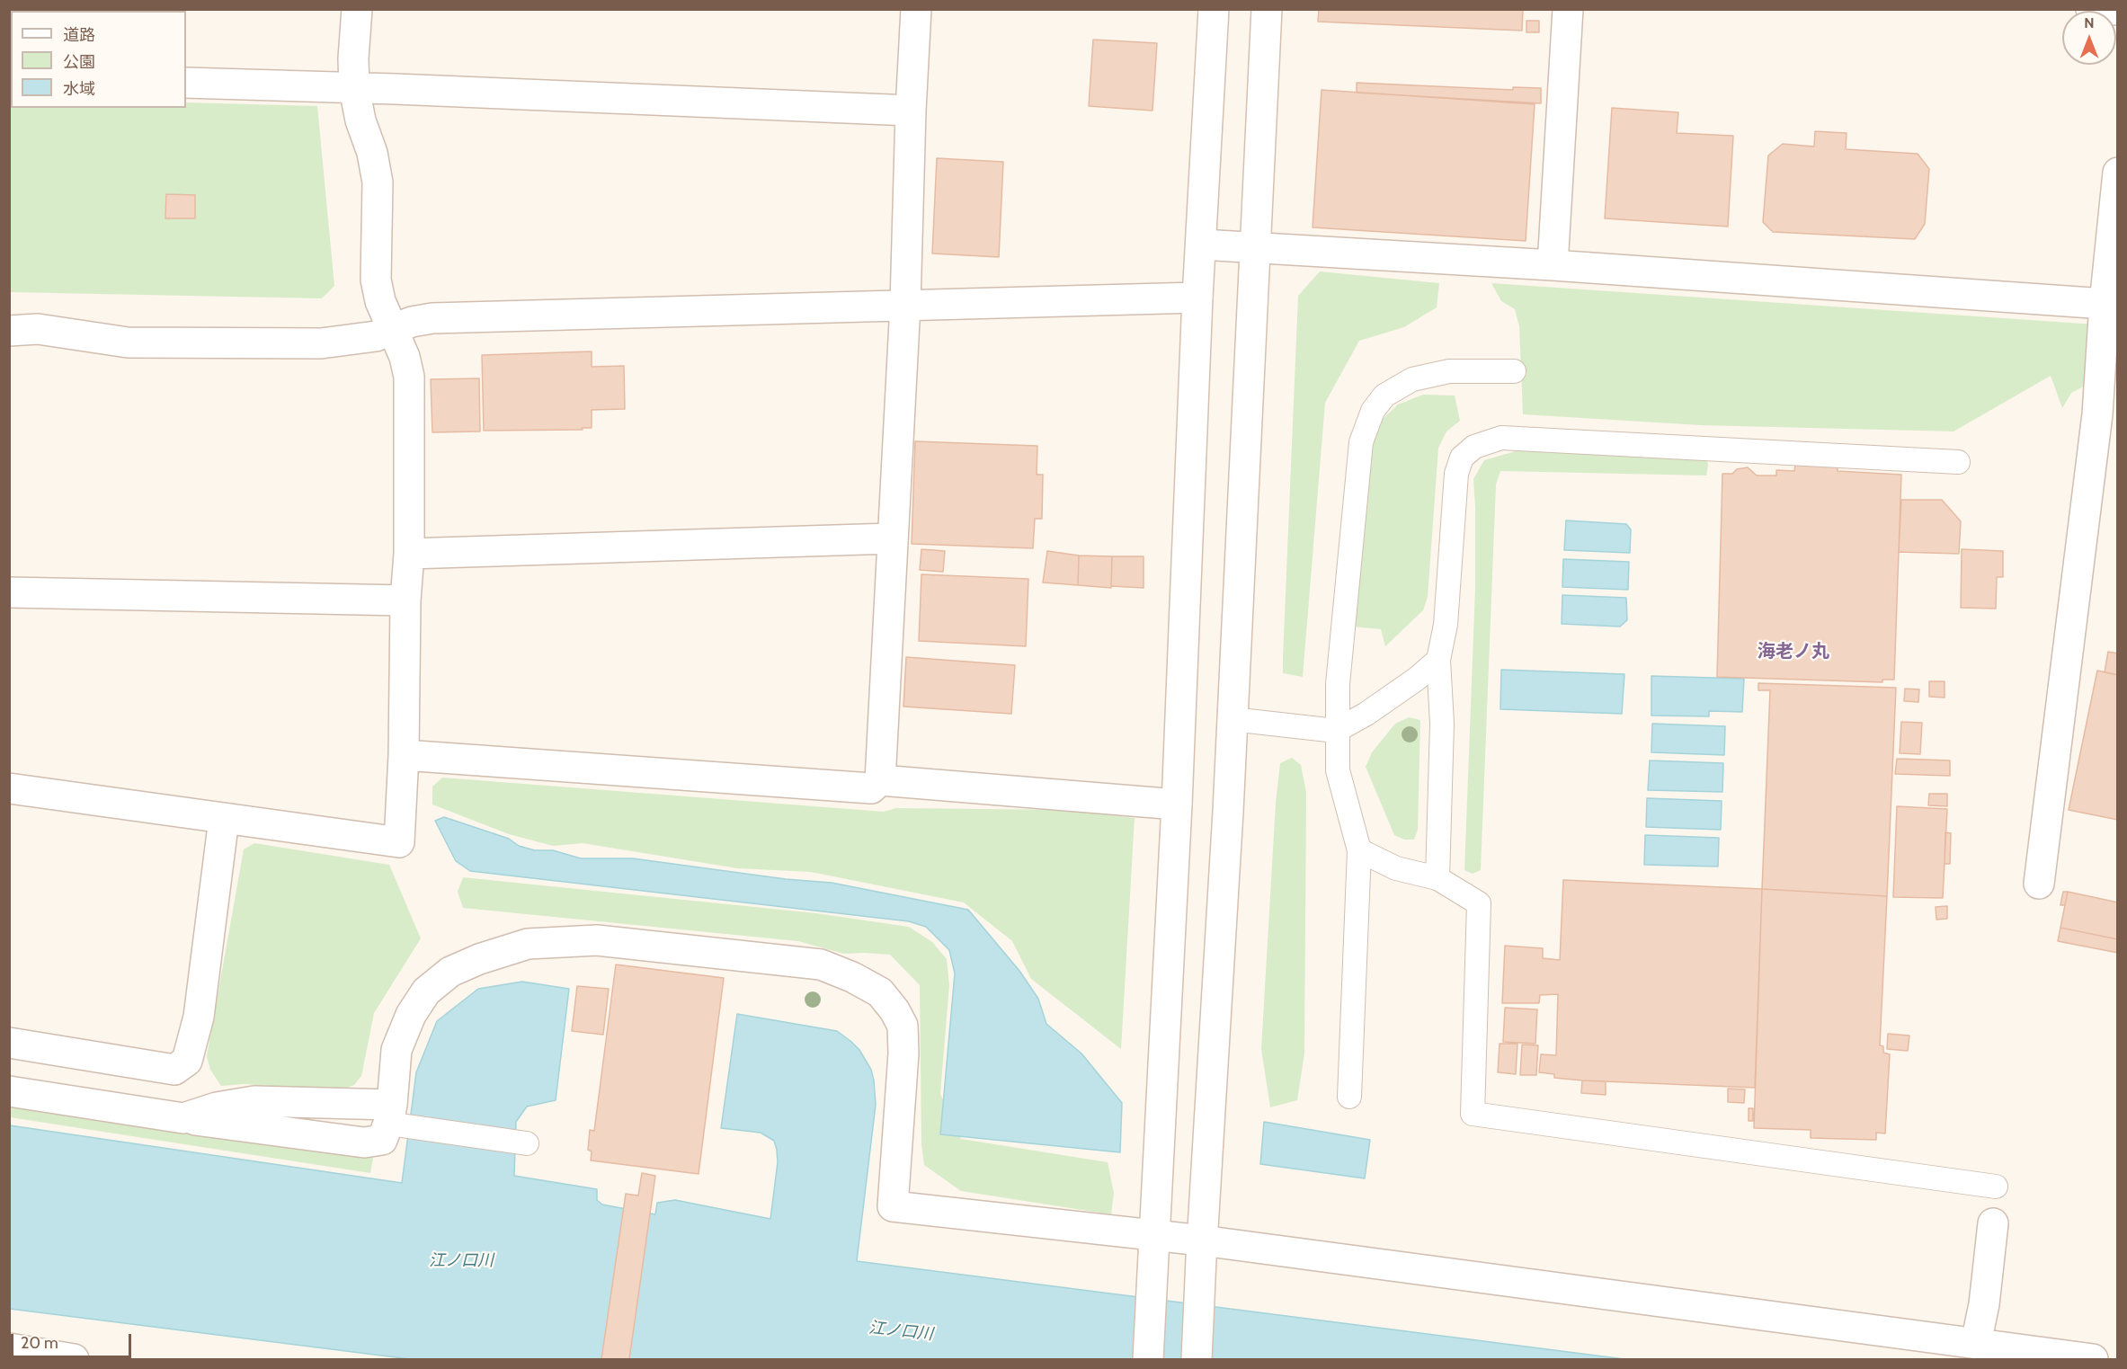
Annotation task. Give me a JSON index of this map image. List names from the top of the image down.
{
  "districts": ["海老ノ丸"],
  "water": ["江ノ口川"],
  "legend": ["道路", "公園", "水域"],
  "scale_bar": "20 m",
  "north": "top"
}
